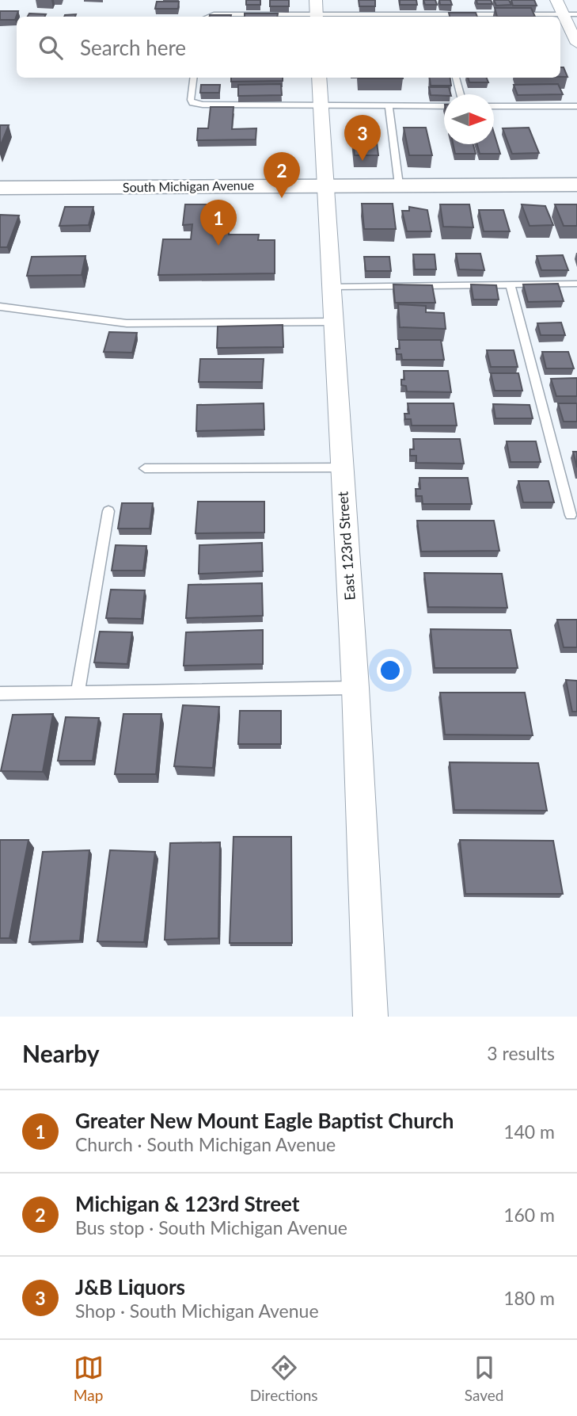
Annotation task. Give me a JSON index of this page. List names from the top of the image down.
{
  "streets": {
    "main road": ["South Michigan Avenue"],
    "street": ["East 123rd Street"]
  },
  "crossings": [
    ["South Michigan Avenue", "East 123rd Street"]
  ],
  "north": "right",
  "page": {
    "search": "Search here",
    "pins": ["3", "2", "1"],
    "heading": ["Nearby", "3 results"],
    "list": [
      {
        "mark": "1",
        "name": "Greater New Mount Eagle Baptist Church",
        "note": "Church · South Michigan Avenue",
        "value": "140 m"
      },
      {
        "mark": "2",
        "name": "Michigan & 123rd Street",
        "note": "Bus stop · South Michigan Avenue",
        "value": "160 m"
      },
      {
        "mark": "3",
        "name": "J&B Liquors",
        "note": "Shop · South Michigan Avenue",
        "value": "180 m"
      }
    ],
    "nav": ["Map", "Directions", "Saved"]
  }
}
